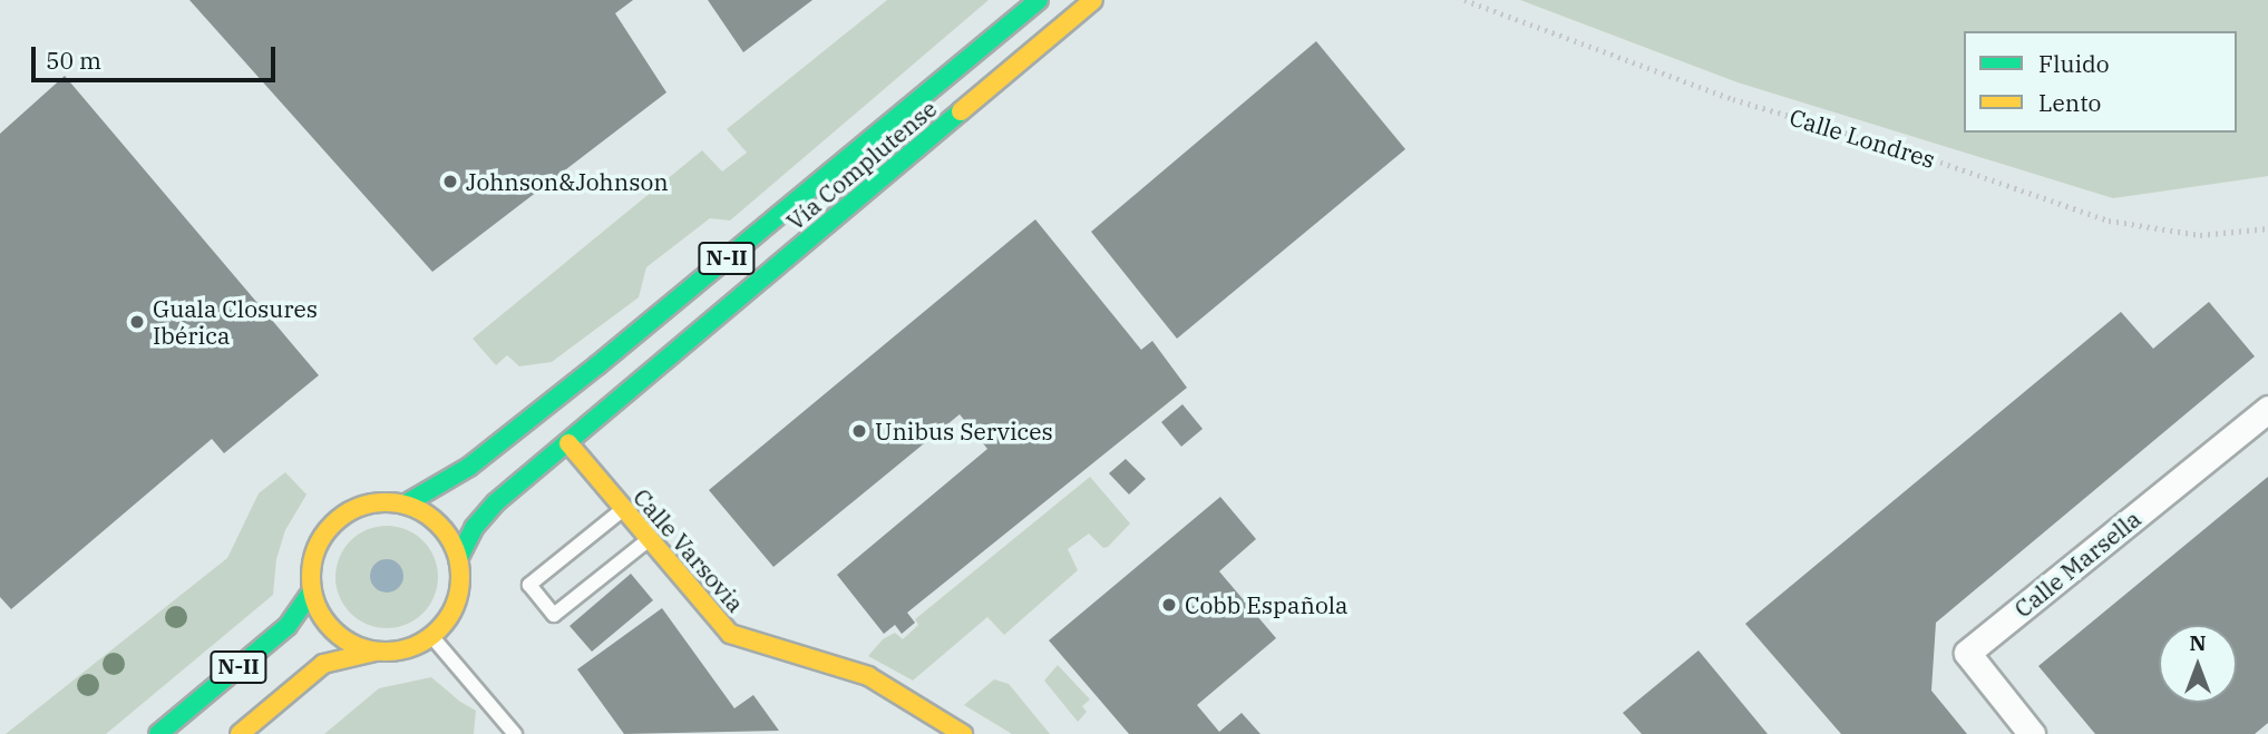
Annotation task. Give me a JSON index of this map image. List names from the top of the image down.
{
  "streets": {
    "main road": ["Vía Complutense", "N-II", "Calle Varsovia"],
    "street": ["Calle Marsella"],
    "path": ["Calle Londres"]
  },
  "crossings": [
    ["Vía Complutense", "N-II"],
    ["Vía Complutense", "Calle Varsovia"]
  ],
  "places": [
    "Johnson&Johnson",
    "Guala Closures Ibérica",
    "Unibus Services",
    "Cobb Española"
  ],
  "legend": ["Fluido", "Lento"],
  "scale_bar": "50 m",
  "north": "top"
}
